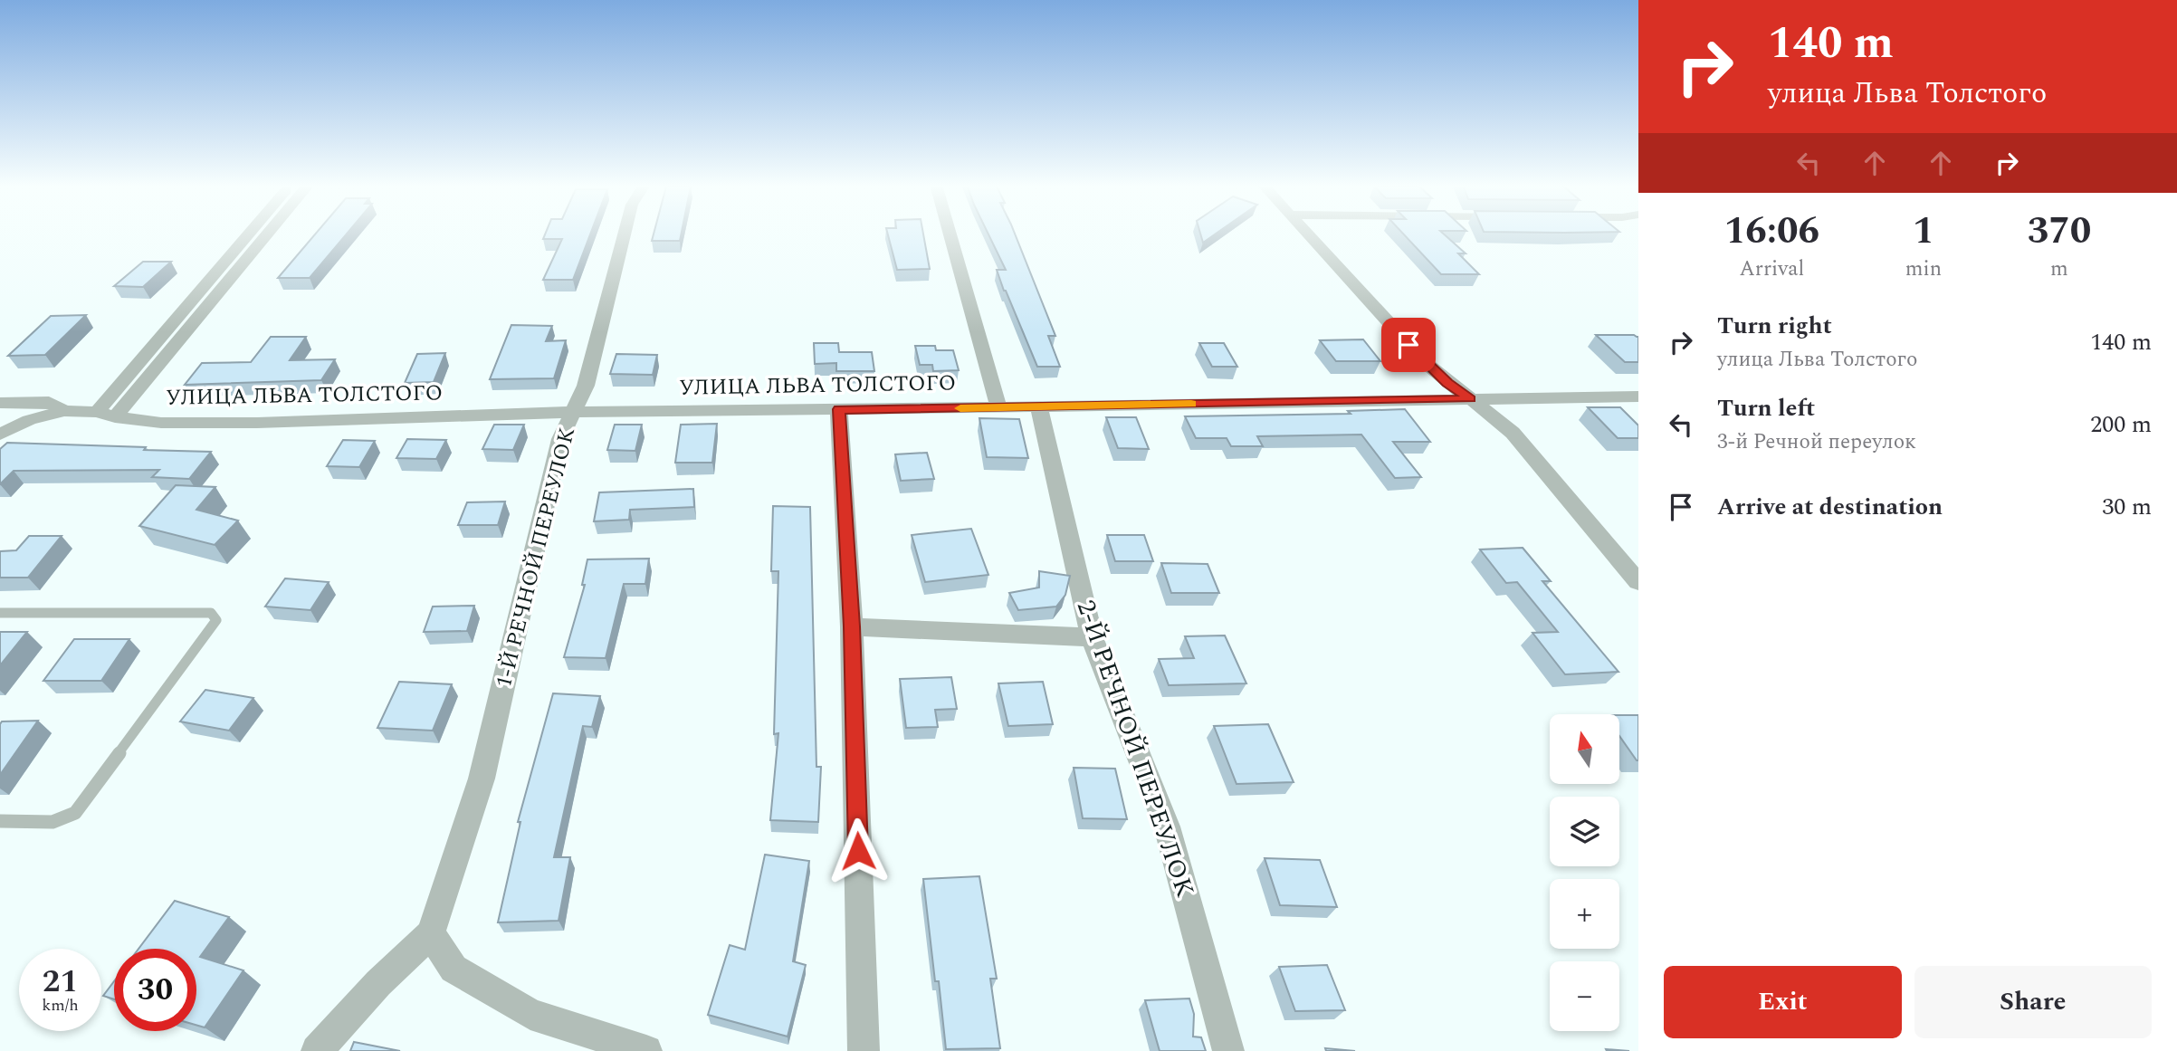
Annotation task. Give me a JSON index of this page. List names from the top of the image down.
{
  "streets": {
    "street": ["УЛИЦА ЛЬВА ТОЛСТОГО", "1-Й РЕЧНОЙ ПЕРЕУЛОК", "2-Й РЕЧНОЙ ПЕРЕУЛОК"]
  },
  "crossings": [
    ["УЛИЦА ЛЬВА ТОЛСТОГО", "1-Й РЕЧНОЙ ПЕРЕУЛОК"],
    ["УЛИЦА ЛЬВА ТОЛСТОГО", "2-Й РЕЧНОЙ ПЕРЕУЛОК"]
  ],
  "north": "top",
  "page": {
    "turn": ["140 m", "улица Льва Толстого"],
    "eta": [
      "16:06",
      "Arrival",
      "1",
      "min",
      "370",
      "m"
    ],
    "list": [
      {
        "name": "Turn right",
        "note": "улица Льва Толстого",
        "value": "140 m"
      },
      {
        "name": "Turn left",
        "note": "3-й Речной переулок",
        "value": "200 m"
      },
      {
        "name": "Arrive at destination",
        "value": "30 m"
      }
    ],
    "map_buttons": ["+", "−"],
    "speed": "21 km/h",
    "limit": "30",
    "buttons": ["Exit", "Share"]
  }
}
